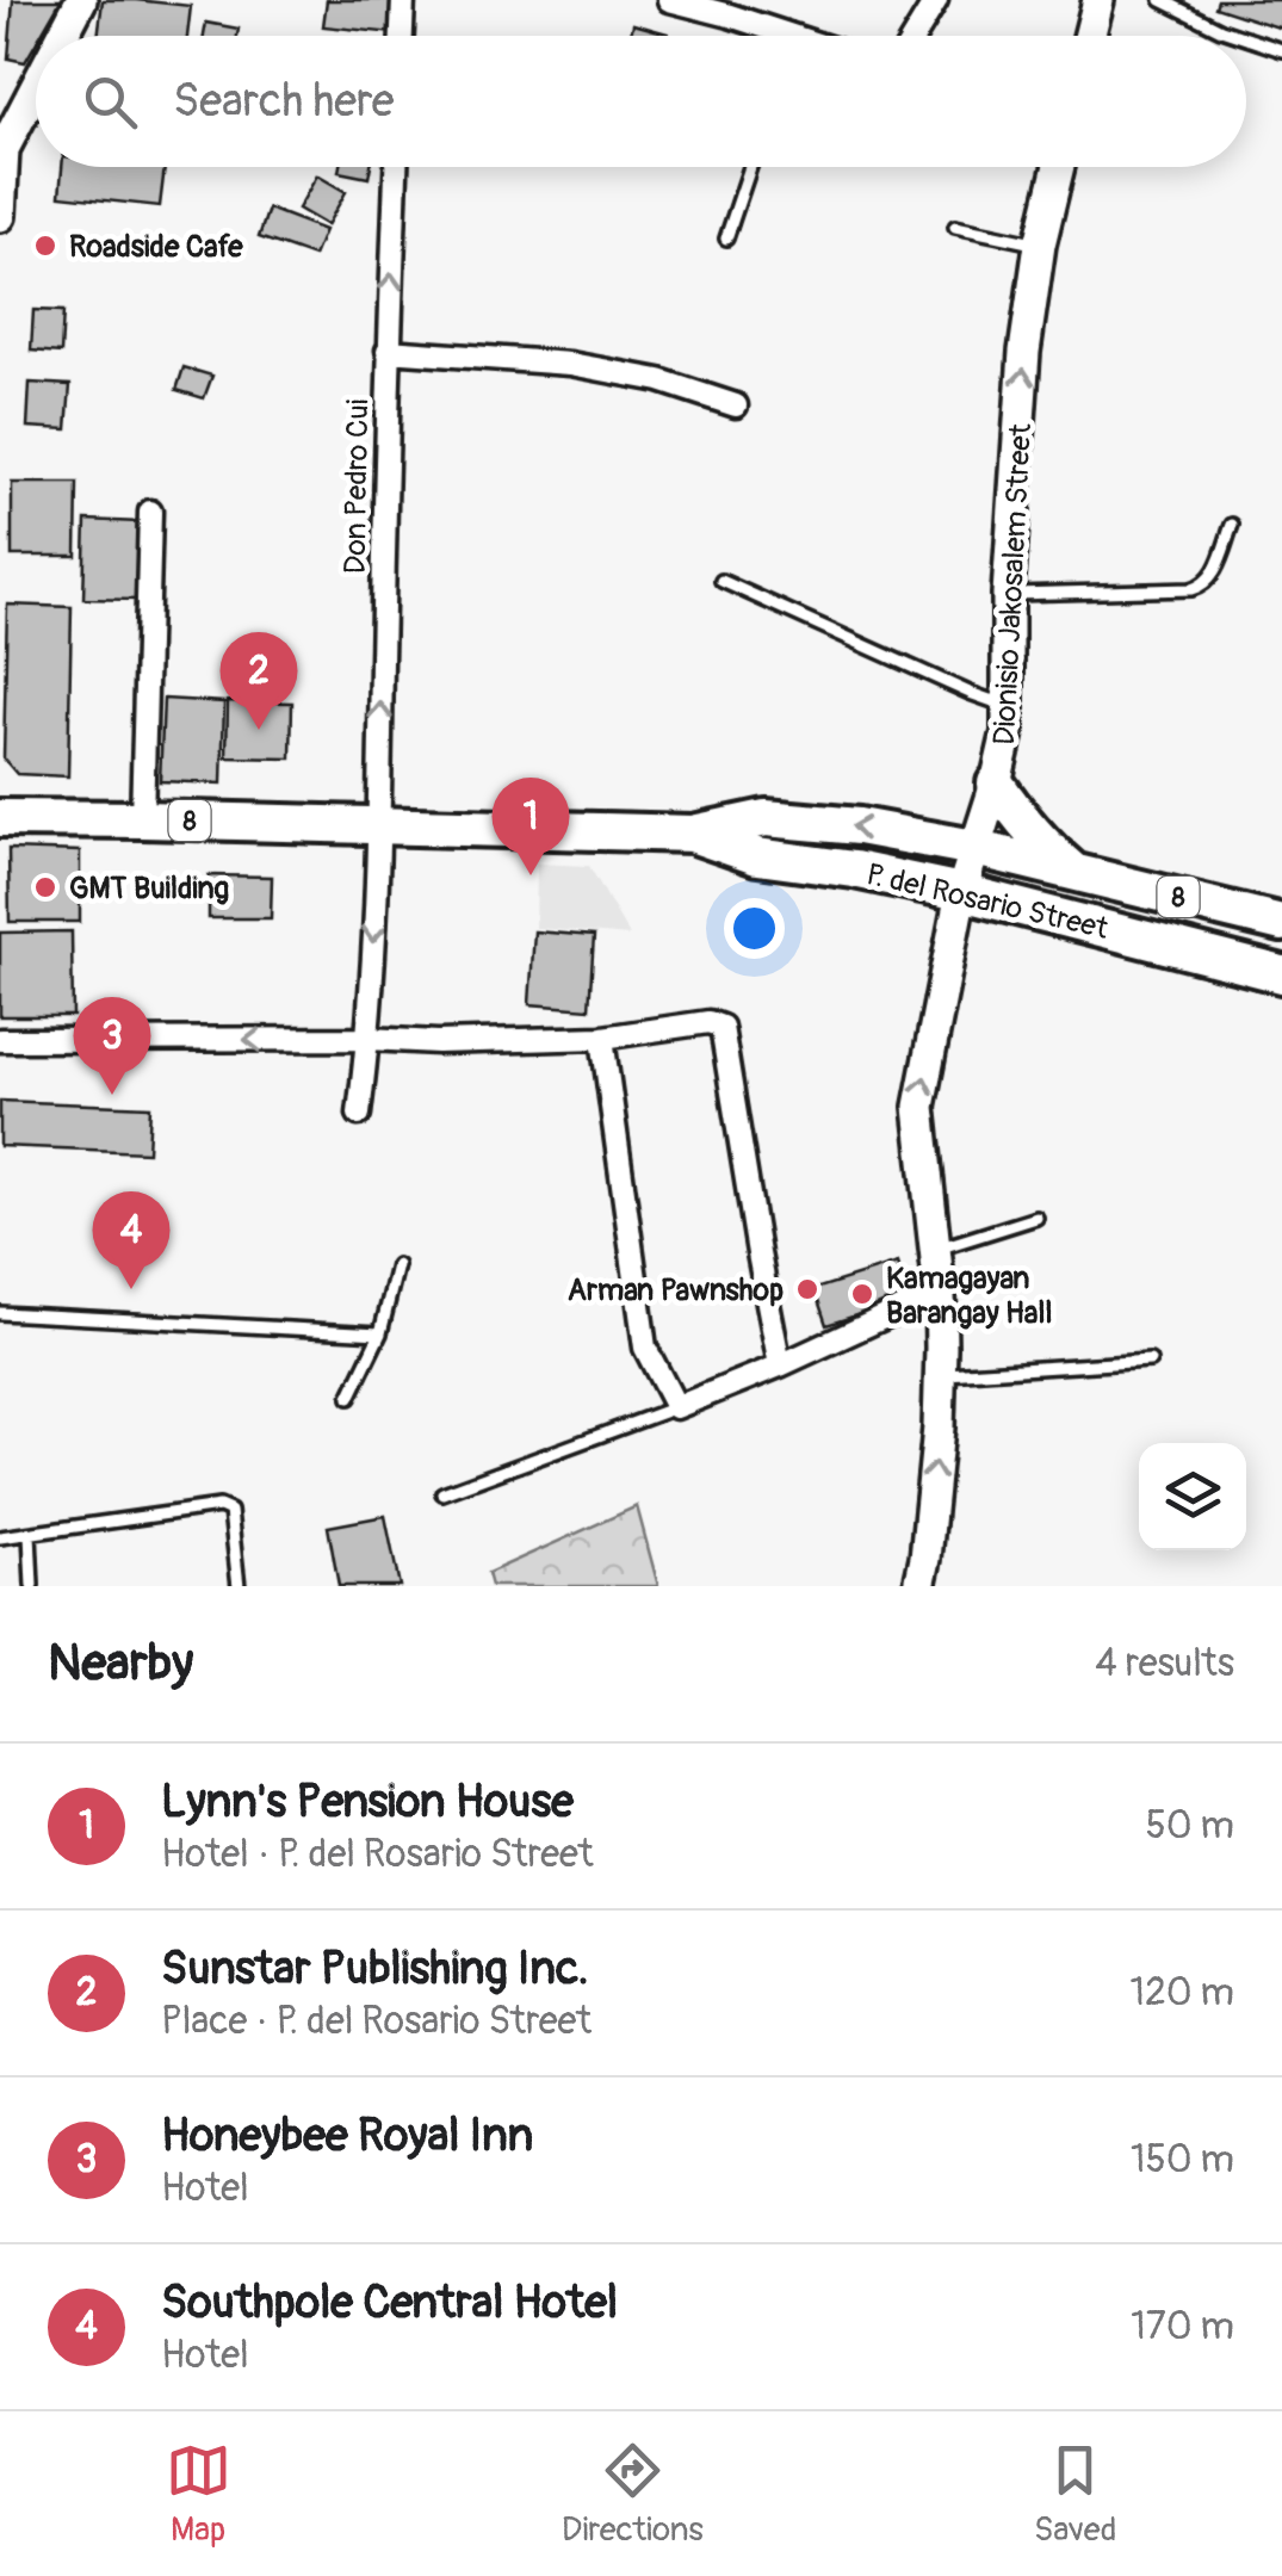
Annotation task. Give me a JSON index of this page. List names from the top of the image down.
{
  "streets": {
    "main road": ["8", "P. del Rosario Street"],
    "street": ["Don Pedro Cui", "Dionisio Jakosalem Street"]
  },
  "crossings": [
    ["Don Pedro Cui", "P. del Rosario Street"],
    ["Dionisio Jakosalem Street", "P. del Rosario Street"]
  ],
  "one_way": ["Dionisio Jakosalem Street"],
  "places": [
    "Roadside Cafe",
    "GMT Building",
    "Arman Pawnshop",
    "Kamagayan Barangay Hall"
  ],
  "page": {
    "search": "Search here",
    "pins": [
      "2",
      "1",
      "3",
      "4"
    ],
    "heading": ["Nearby", "4 results"],
    "list": [
      {
        "mark": "1",
        "name": "Lynn's Pension House",
        "note": "Hotel · P. del Rosario Street",
        "value": "50 m"
      },
      {
        "mark": "2",
        "name": "Sunstar Publishing Inc.",
        "note": "Place · P. del Rosario Street",
        "value": "120 m"
      },
      {
        "mark": "3",
        "name": "Honeybee Royal Inn",
        "note": "Hotel",
        "value": "150 m"
      },
      {
        "mark": "4",
        "name": "Southpole Central Hotel",
        "note": "Hotel",
        "value": "170 m"
      }
    ],
    "nav": ["Map", "Directions", "Saved"]
  }
}
